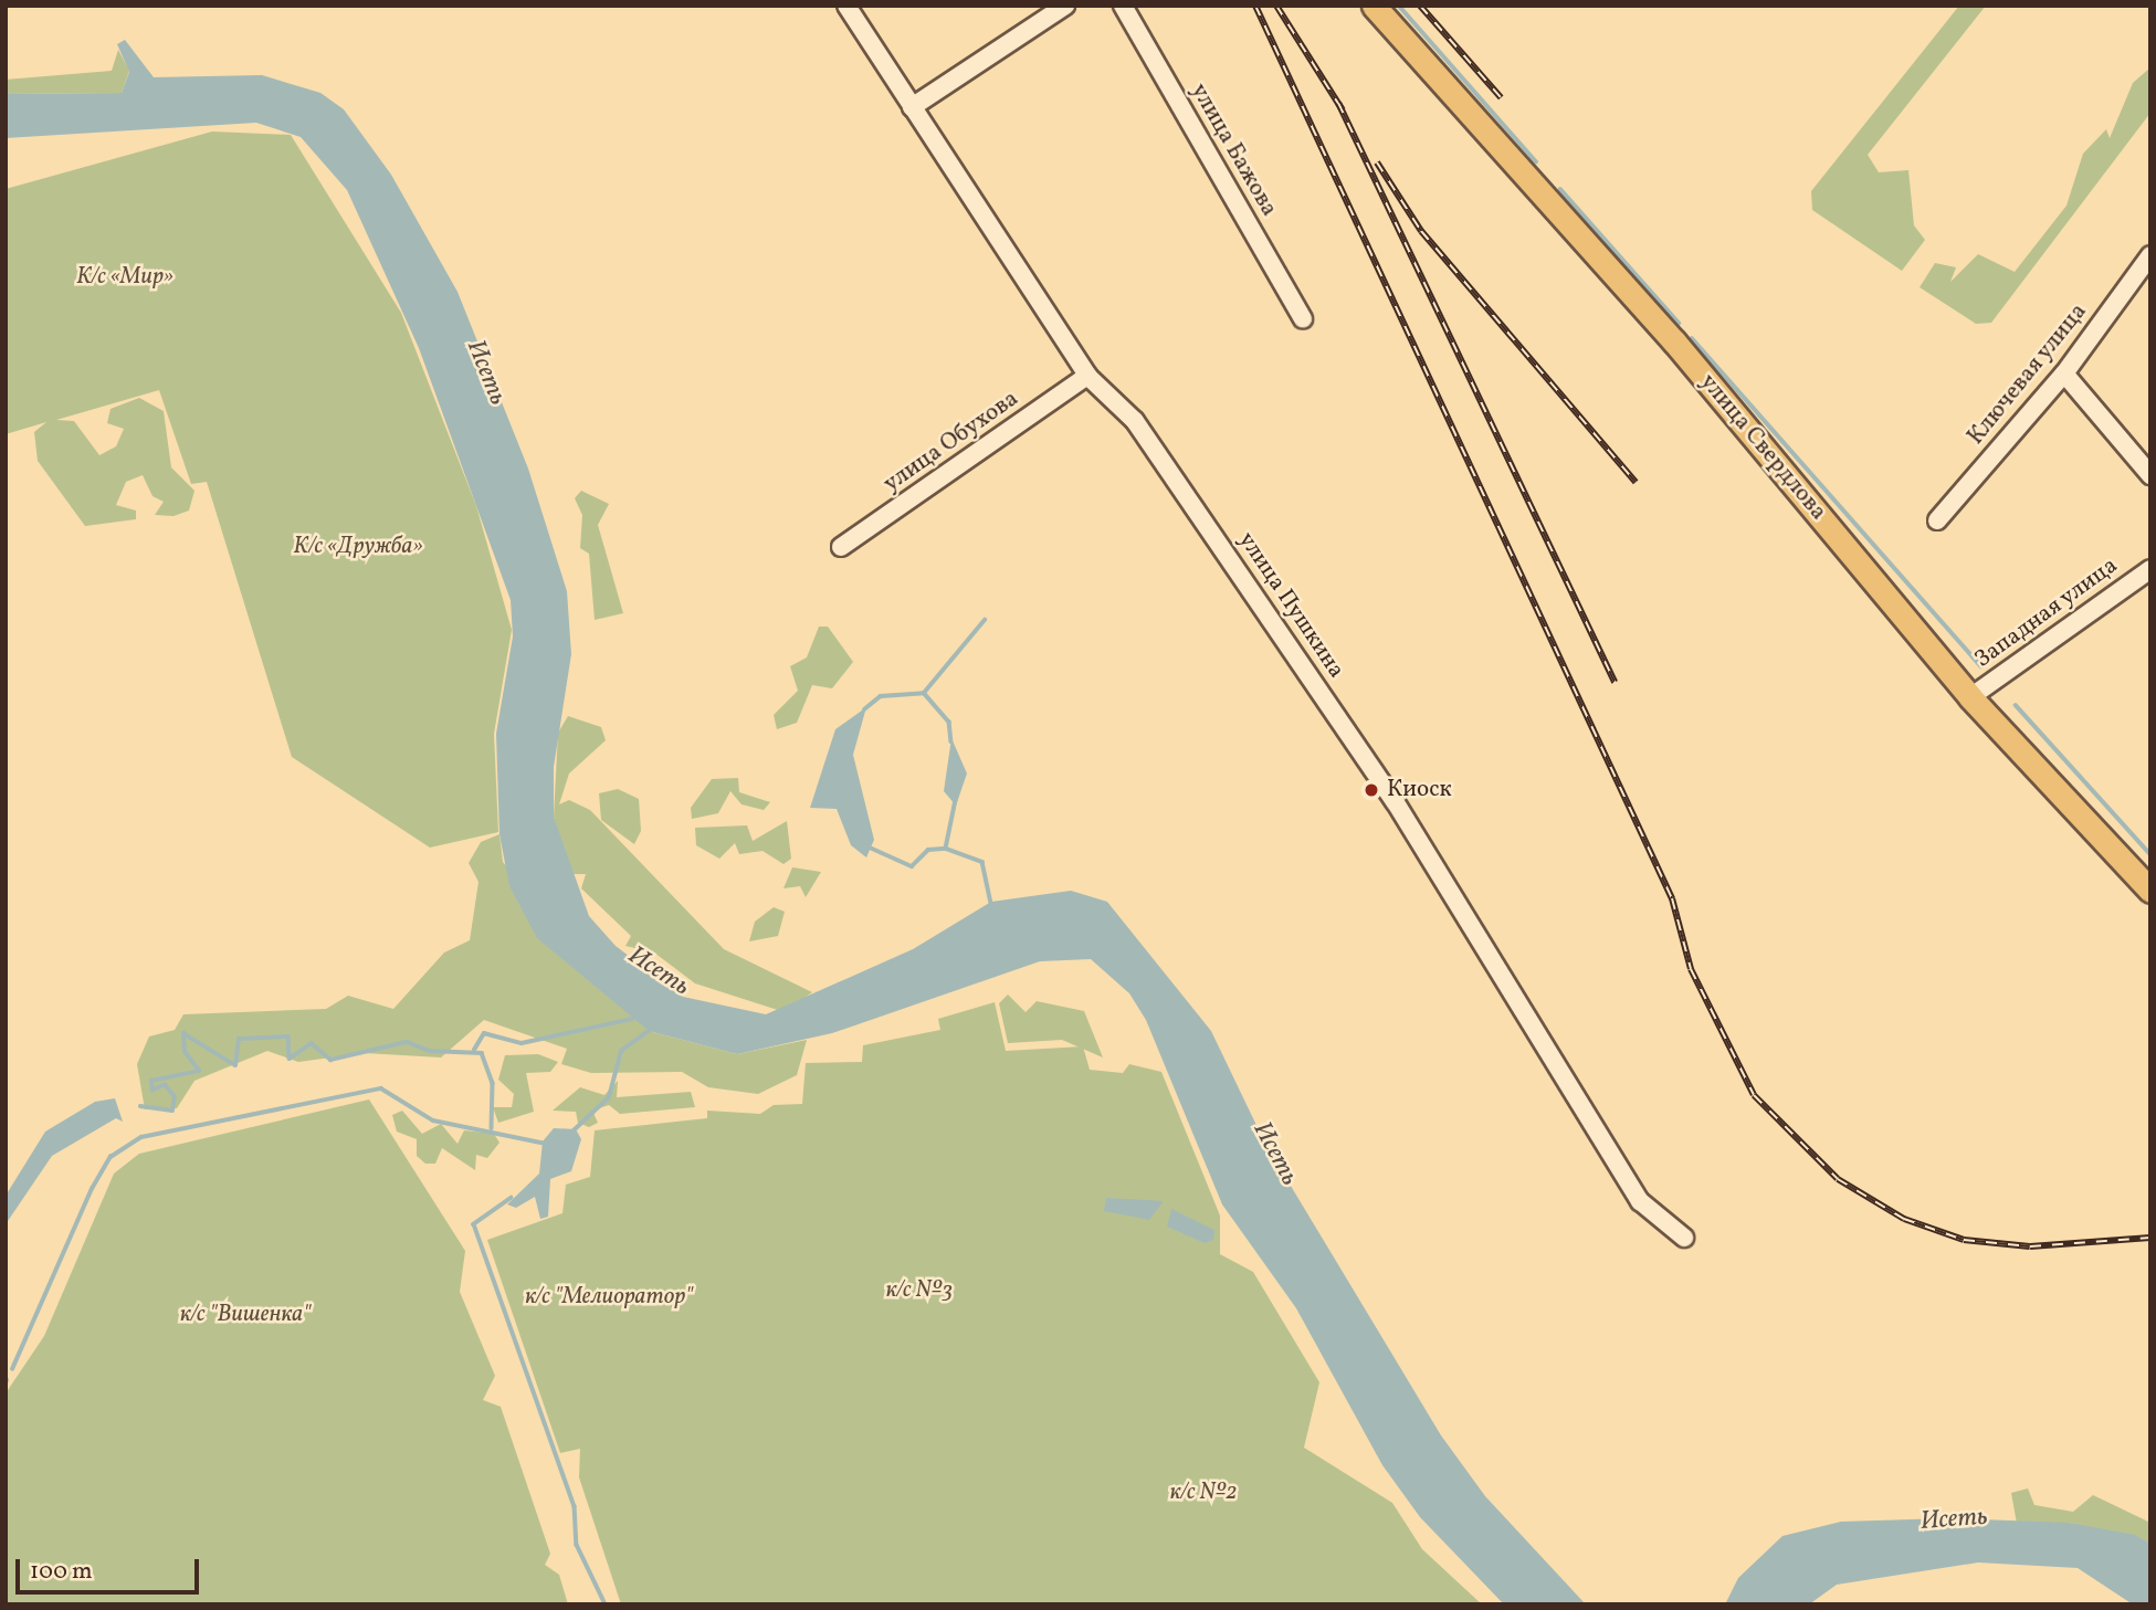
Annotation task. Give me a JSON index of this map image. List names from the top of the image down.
{
  "streets": {
    "main road": ["улица Свердлова"],
    "street": [
      "улица Бажова",
      "Ключевая улица",
      "улица Обухова",
      "улица Пушкина",
      "Западная улица"
    ]
  },
  "crossings": [
    ["улица Обухова", "улица Пушкина"],
    ["улица Свердлова", "Западная улица"]
  ],
  "water": ["Исеть"],
  "parks": [
    "К/с «Мир»",
    "К/с «Дружба»",
    "к/с №3",
    "к/с \"Мелиоратор\"",
    "к/с \"Вишенка\"",
    "к/с №2"
  ],
  "places": ["Киоск"],
  "scale_bar": "100 m"
}
